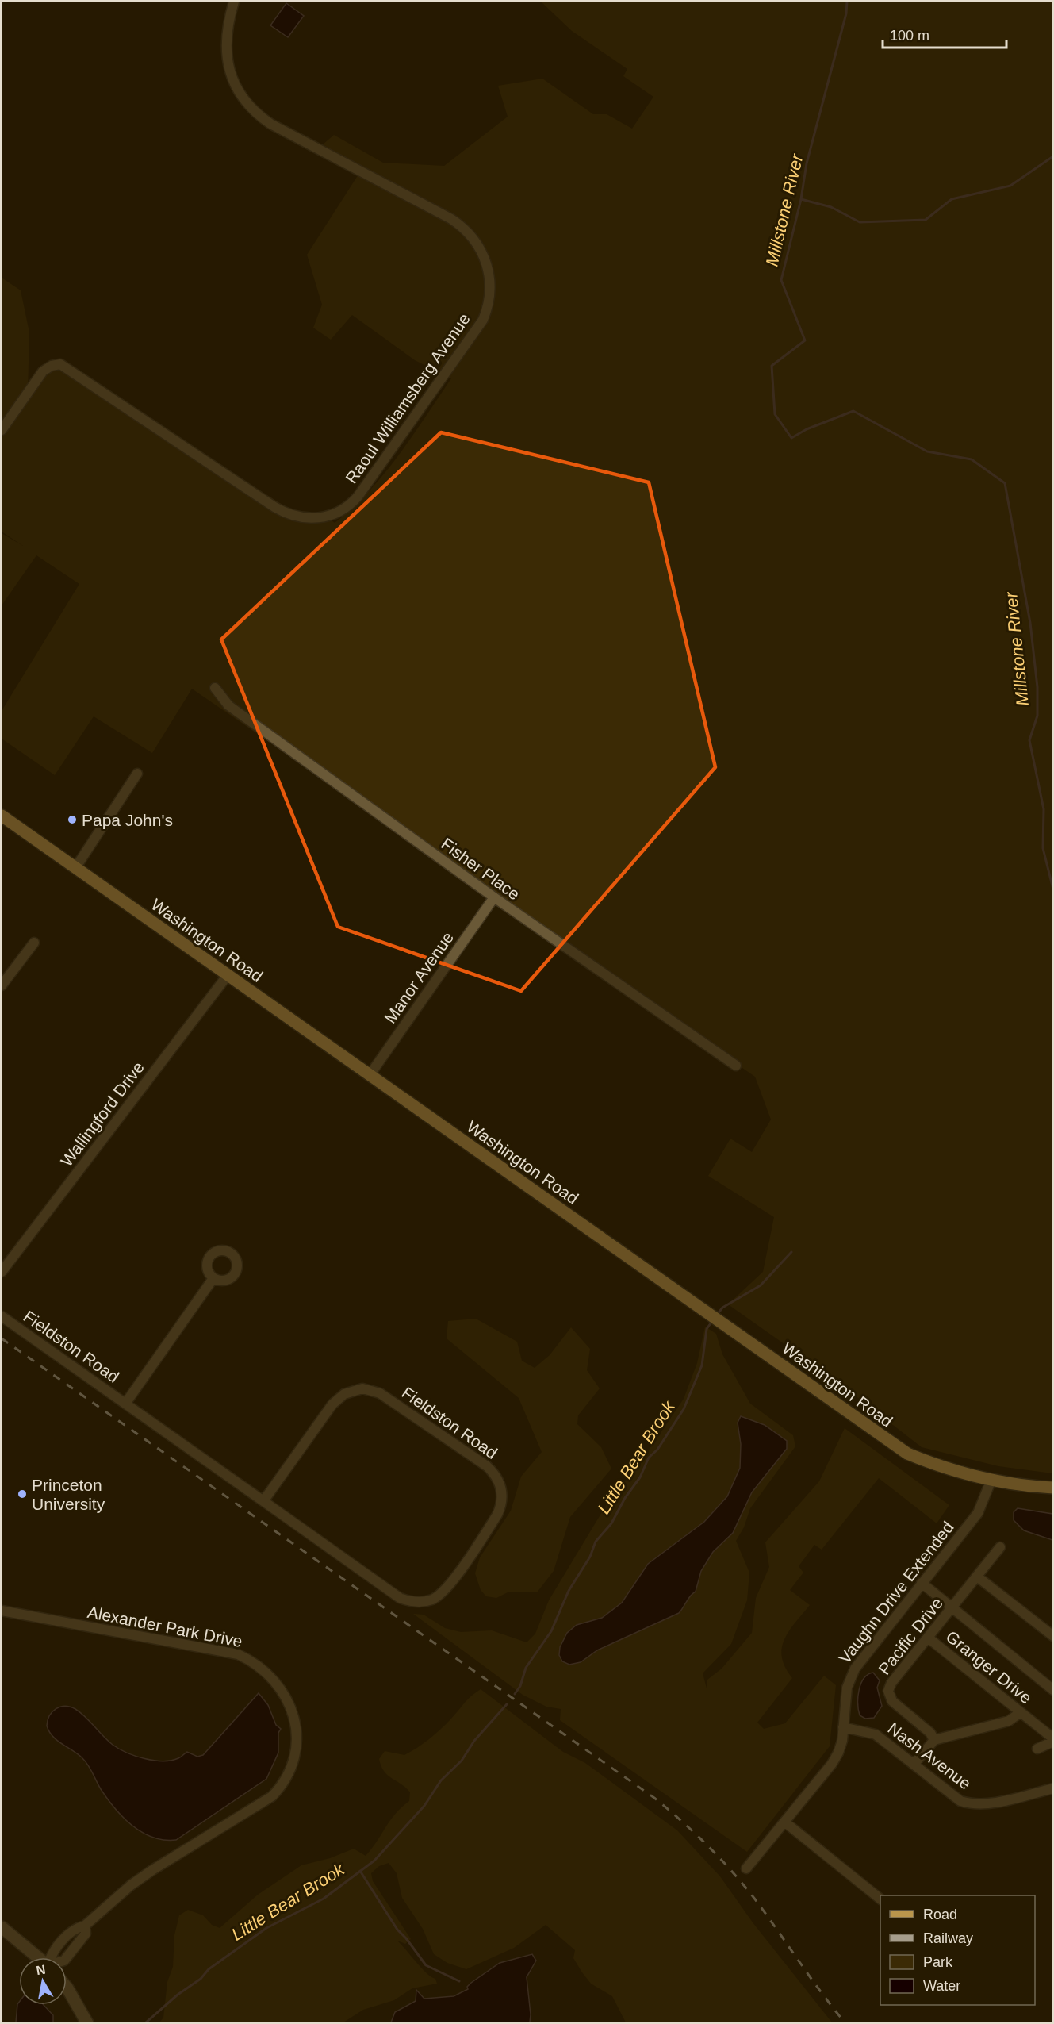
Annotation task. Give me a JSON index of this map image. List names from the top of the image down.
{
  "streets": {
    "main road": ["Washington Road"],
    "street": [
      "Raoul Williamsberg Avenue",
      "Fisher Place",
      "Manor Avenue",
      "Wallingford Drive",
      "Fieldston Road",
      "Vaughn Drive Extended",
      "Alexander Park Drive",
      "Pacific Drive",
      "Granger Drive",
      "Nash Avenue"
    ]
  },
  "crossings": [
    ["Fisher Place", "Manor Avenue"],
    ["Washington Road", "Manor Avenue"],
    ["Washington Road", "Wallingford Drive"],
    ["Washington Road", "Vaughn Drive Extended"],
    ["Vaughn Drive Extended", "Nash Avenue"],
    ["Pacific Drive", "Granger Drive"]
  ],
  "water": ["Millstone River", "Little Bear Brook"],
  "places": ["Papa John's", "Princeton University"],
  "legend": [
    "Road",
    "Railway",
    "Park",
    "Water"
  ],
  "scale_bar": "100 m",
  "north": "top"
}
